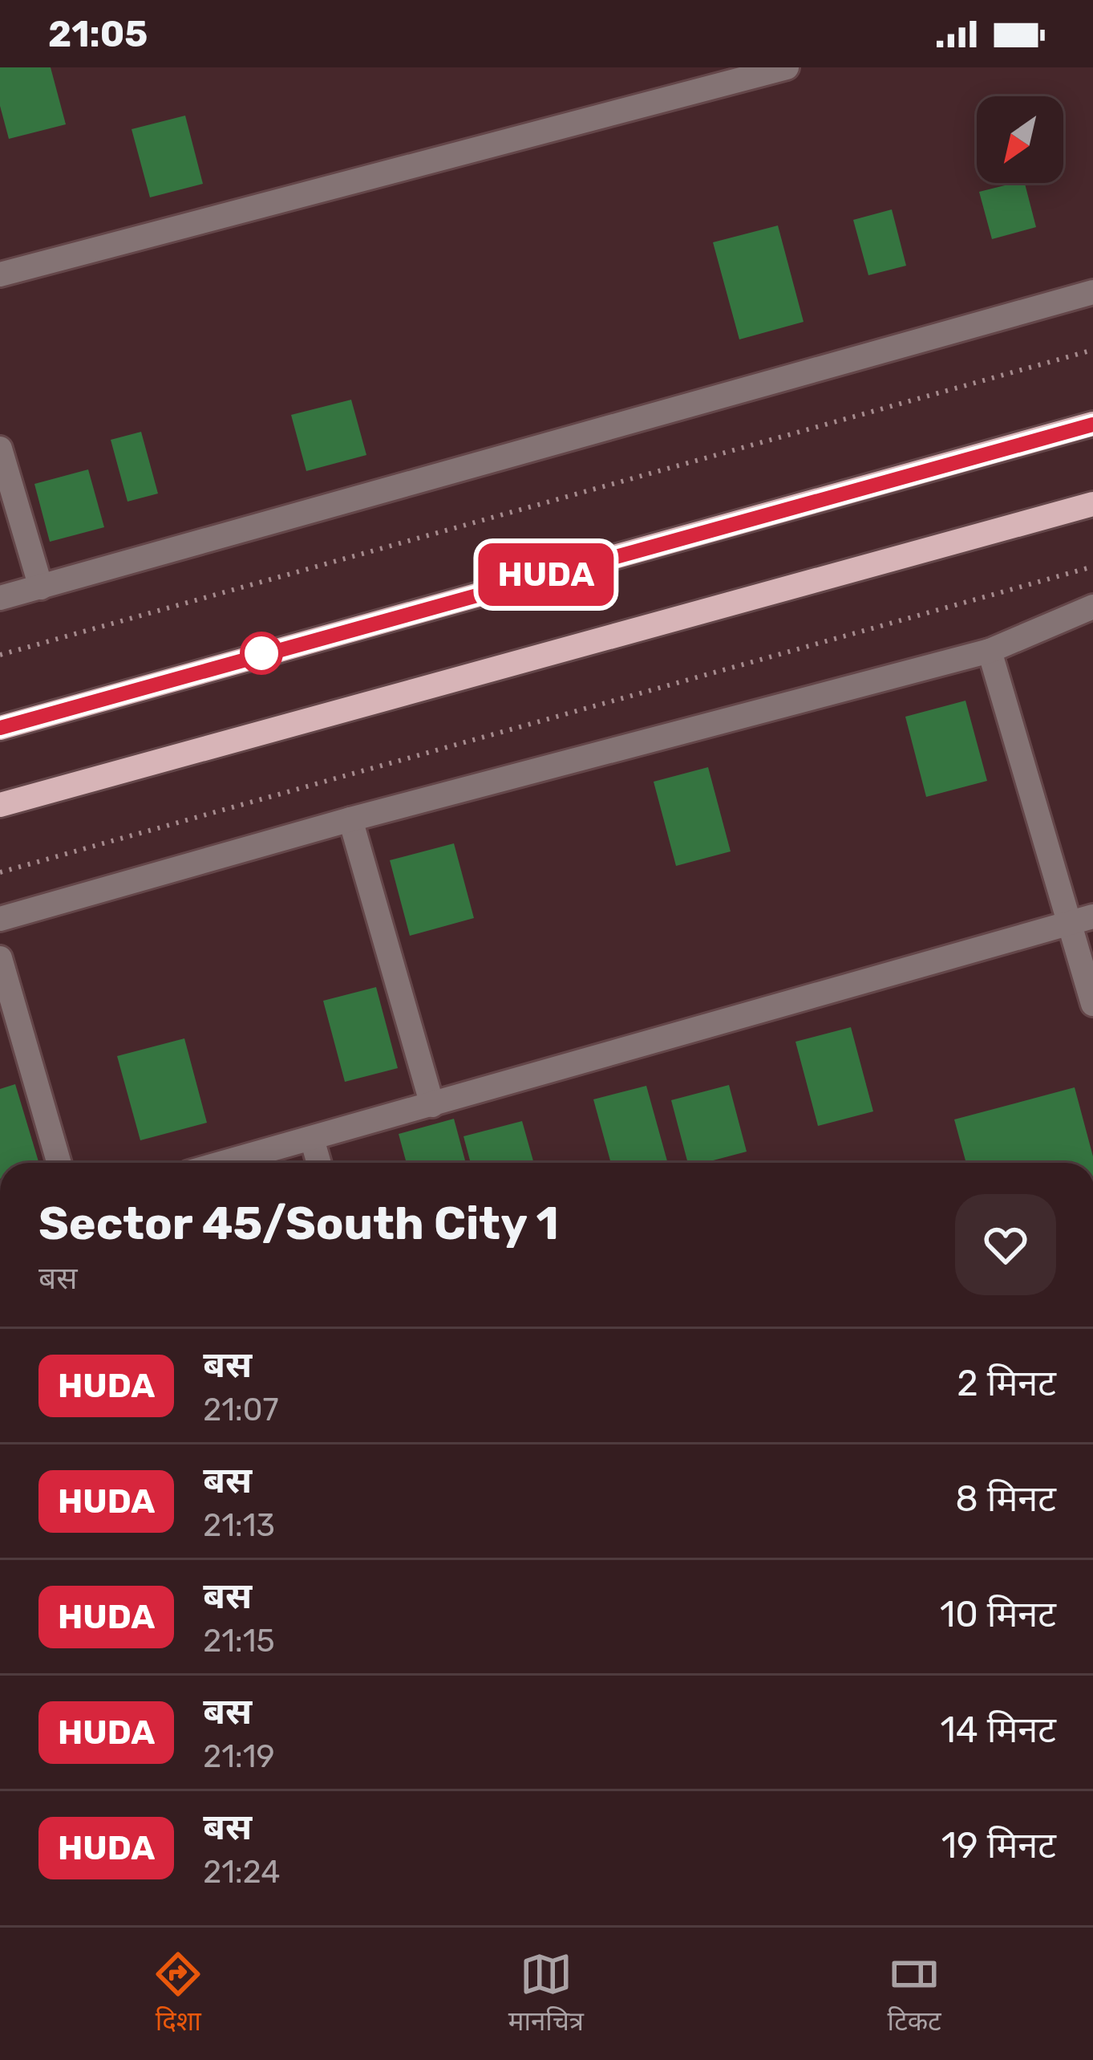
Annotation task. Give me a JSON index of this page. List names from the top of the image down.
{
  "lines": ["bus line HUDA"],
  "north": "bottom left",
  "page": {
    "status": "21:05",
    "on_map": "HUDA",
    "heading": ["Sector 45/South City 1", "बस"],
    "list": [
      {
        "mark": "HUDA",
        "name": "बस",
        "note": "21:07",
        "value": "2 मिनट"
      },
      {
        "mark": "HUDA",
        "name": "बस",
        "note": "21:13",
        "value": "8 मिनट"
      },
      {
        "mark": "HUDA",
        "name": "बस",
        "note": "21:15",
        "value": "10 मिनट"
      },
      {
        "mark": "HUDA",
        "name": "बस",
        "note": "21:19",
        "value": "14 मिनट"
      },
      {
        "mark": "HUDA",
        "name": "बस",
        "note": "21:24",
        "value": "19 मिनट"
      }
    ],
    "tabs": ["दिशा", "मानचित्र", "टिकट"]
  }
}
